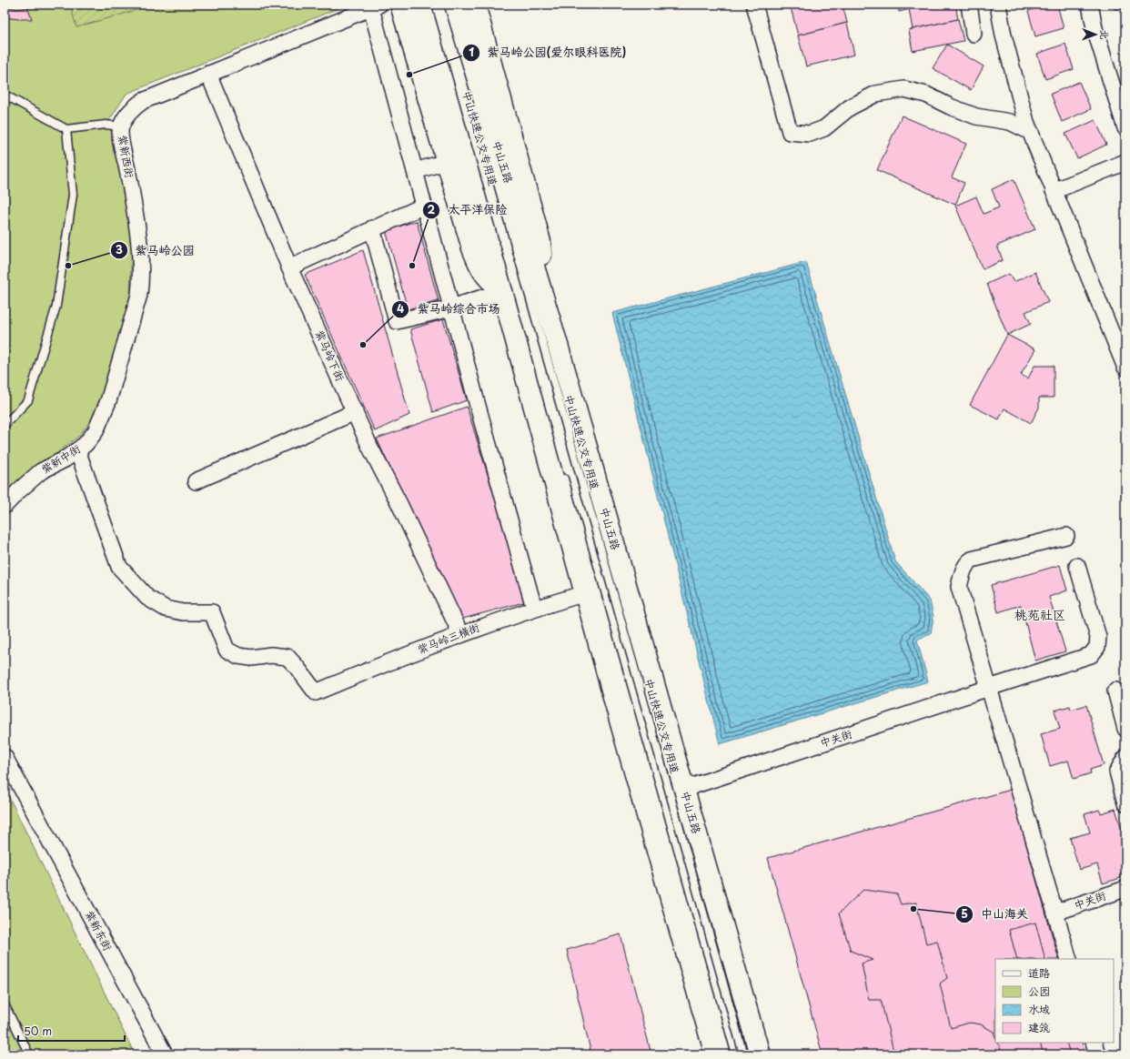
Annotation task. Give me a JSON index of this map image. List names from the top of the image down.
{
  "streets": {
    "main road": ["中山五路"],
    "street": [
      "紫新西街",
      "紫马岭下街",
      "紫新中街",
      "紫马岭三横街",
      "中关街",
      "紫新东街"
    ],
    "lane": ["中山快速公交专用道"]
  },
  "crossings": [
    ["紫新西街", "紫马岭下街"],
    ["紫新西街", "紫新中街"],
    ["紫新西街", "紫马岭三横街"],
    ["中山五路", "中关街"],
    ["紫马岭下街", "紫马岭三横街"],
    ["紫新中街", "紫马岭三横街"]
  ],
  "districts": ["桃苑社区"],
  "places": [
    "紫马岭公园(爱尔眼科医院)",
    "紫马岭公园",
    "太平洋保险",
    "紫马岭综合市场",
    "中山海关"
  ],
  "legend": [
    "道路",
    "公园",
    "水域",
    "建筑"
  ],
  "scale_bar": "50 m",
  "north": "right"
}
